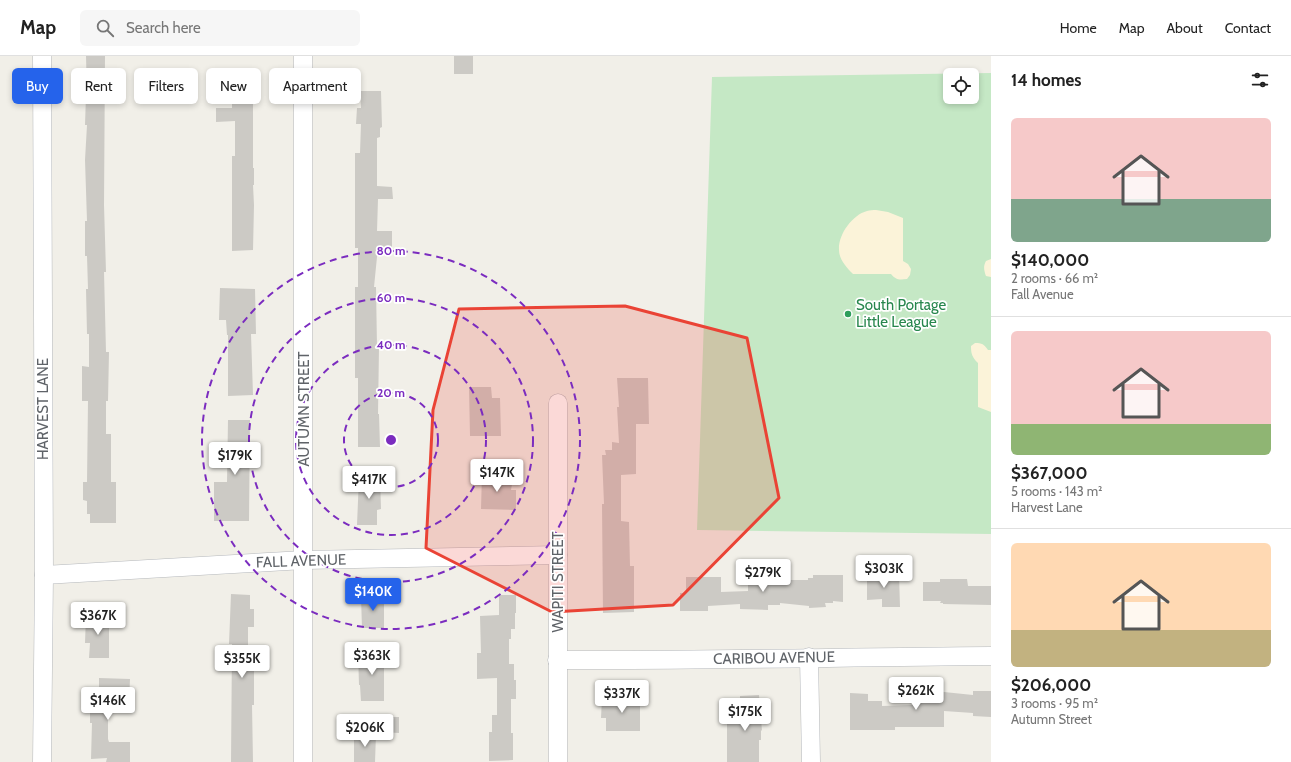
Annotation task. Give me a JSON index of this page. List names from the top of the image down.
{
  "streets": {
    "street": [
      "HARVEST LANE",
      "AUTUMN STREET",
      "FALL AVENUE",
      "WAPITI STREET",
      "CARIBOU AVENUE"
    ]
  },
  "crossings": [
    ["HARVEST LANE", "FALL AVENUE"],
    ["AUTUMN STREET", "FALL AVENUE"],
    ["FALL AVENUE", "WAPITI STREET"],
    ["WAPITI STREET", "CARIBOU AVENUE"]
  ],
  "places": ["South Portage Little League"],
  "page": {
    "header": "Map",
    "search": "Search here",
    "nav": [
      "Home",
      "Map",
      "About",
      "Contact"
    ],
    "heading": "14 homes",
    "chip": [
      "Buy",
      "Rent",
      "Filters",
      "New",
      "Apartment"
    ],
    "list": [
      {
        "name": "$140,000",
        "note": "2 rooms · 66 m² · Fall Avenue"
      },
      {
        "name": "$367,000",
        "note": "5 rooms · 143 m² · Harvest Lane"
      },
      {
        "name": "$206,000",
        "note": "3 rooms · 95 m² · Autumn Street"
      }
    ],
    "price": [
      "$179K",
      "$147K",
      "$417K",
      "$303K",
      "$279K",
      "$140K",
      "$367K",
      "$363K",
      "$355K",
      "$262K",
      "$337K",
      "$146K",
      "$175K",
      "$206K"
    ]
  },
  "rings": [
    "80 m",
    "60 m",
    "40 m",
    "20 m"
  ]
}
